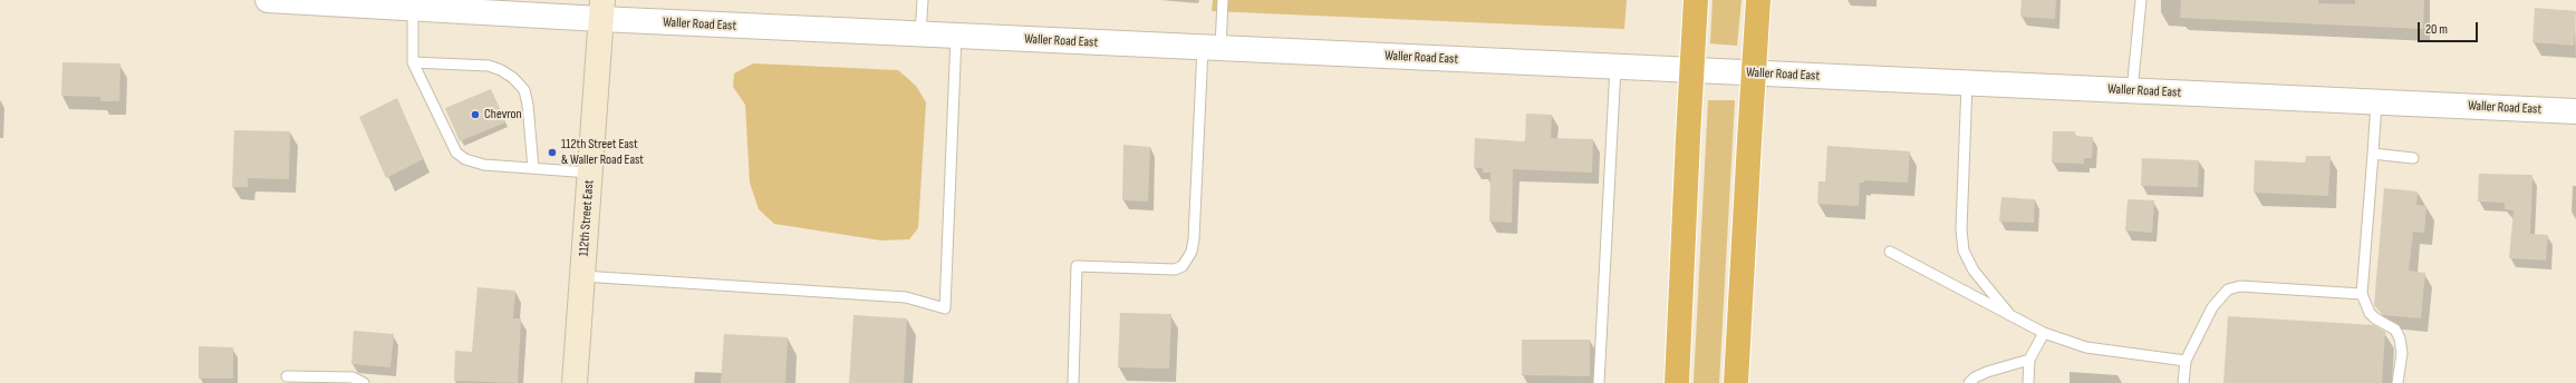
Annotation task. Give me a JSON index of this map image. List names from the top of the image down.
{
  "streets": {
    "main road": ["112th Street East"],
    "street": ["Waller Road East"]
  },
  "crossings": [
    ["Waller Road East", "112th Street East"]
  ],
  "places": ["Chevron", "112th Street East & Waller Road East"],
  "scale_bar": "20 m"
}
